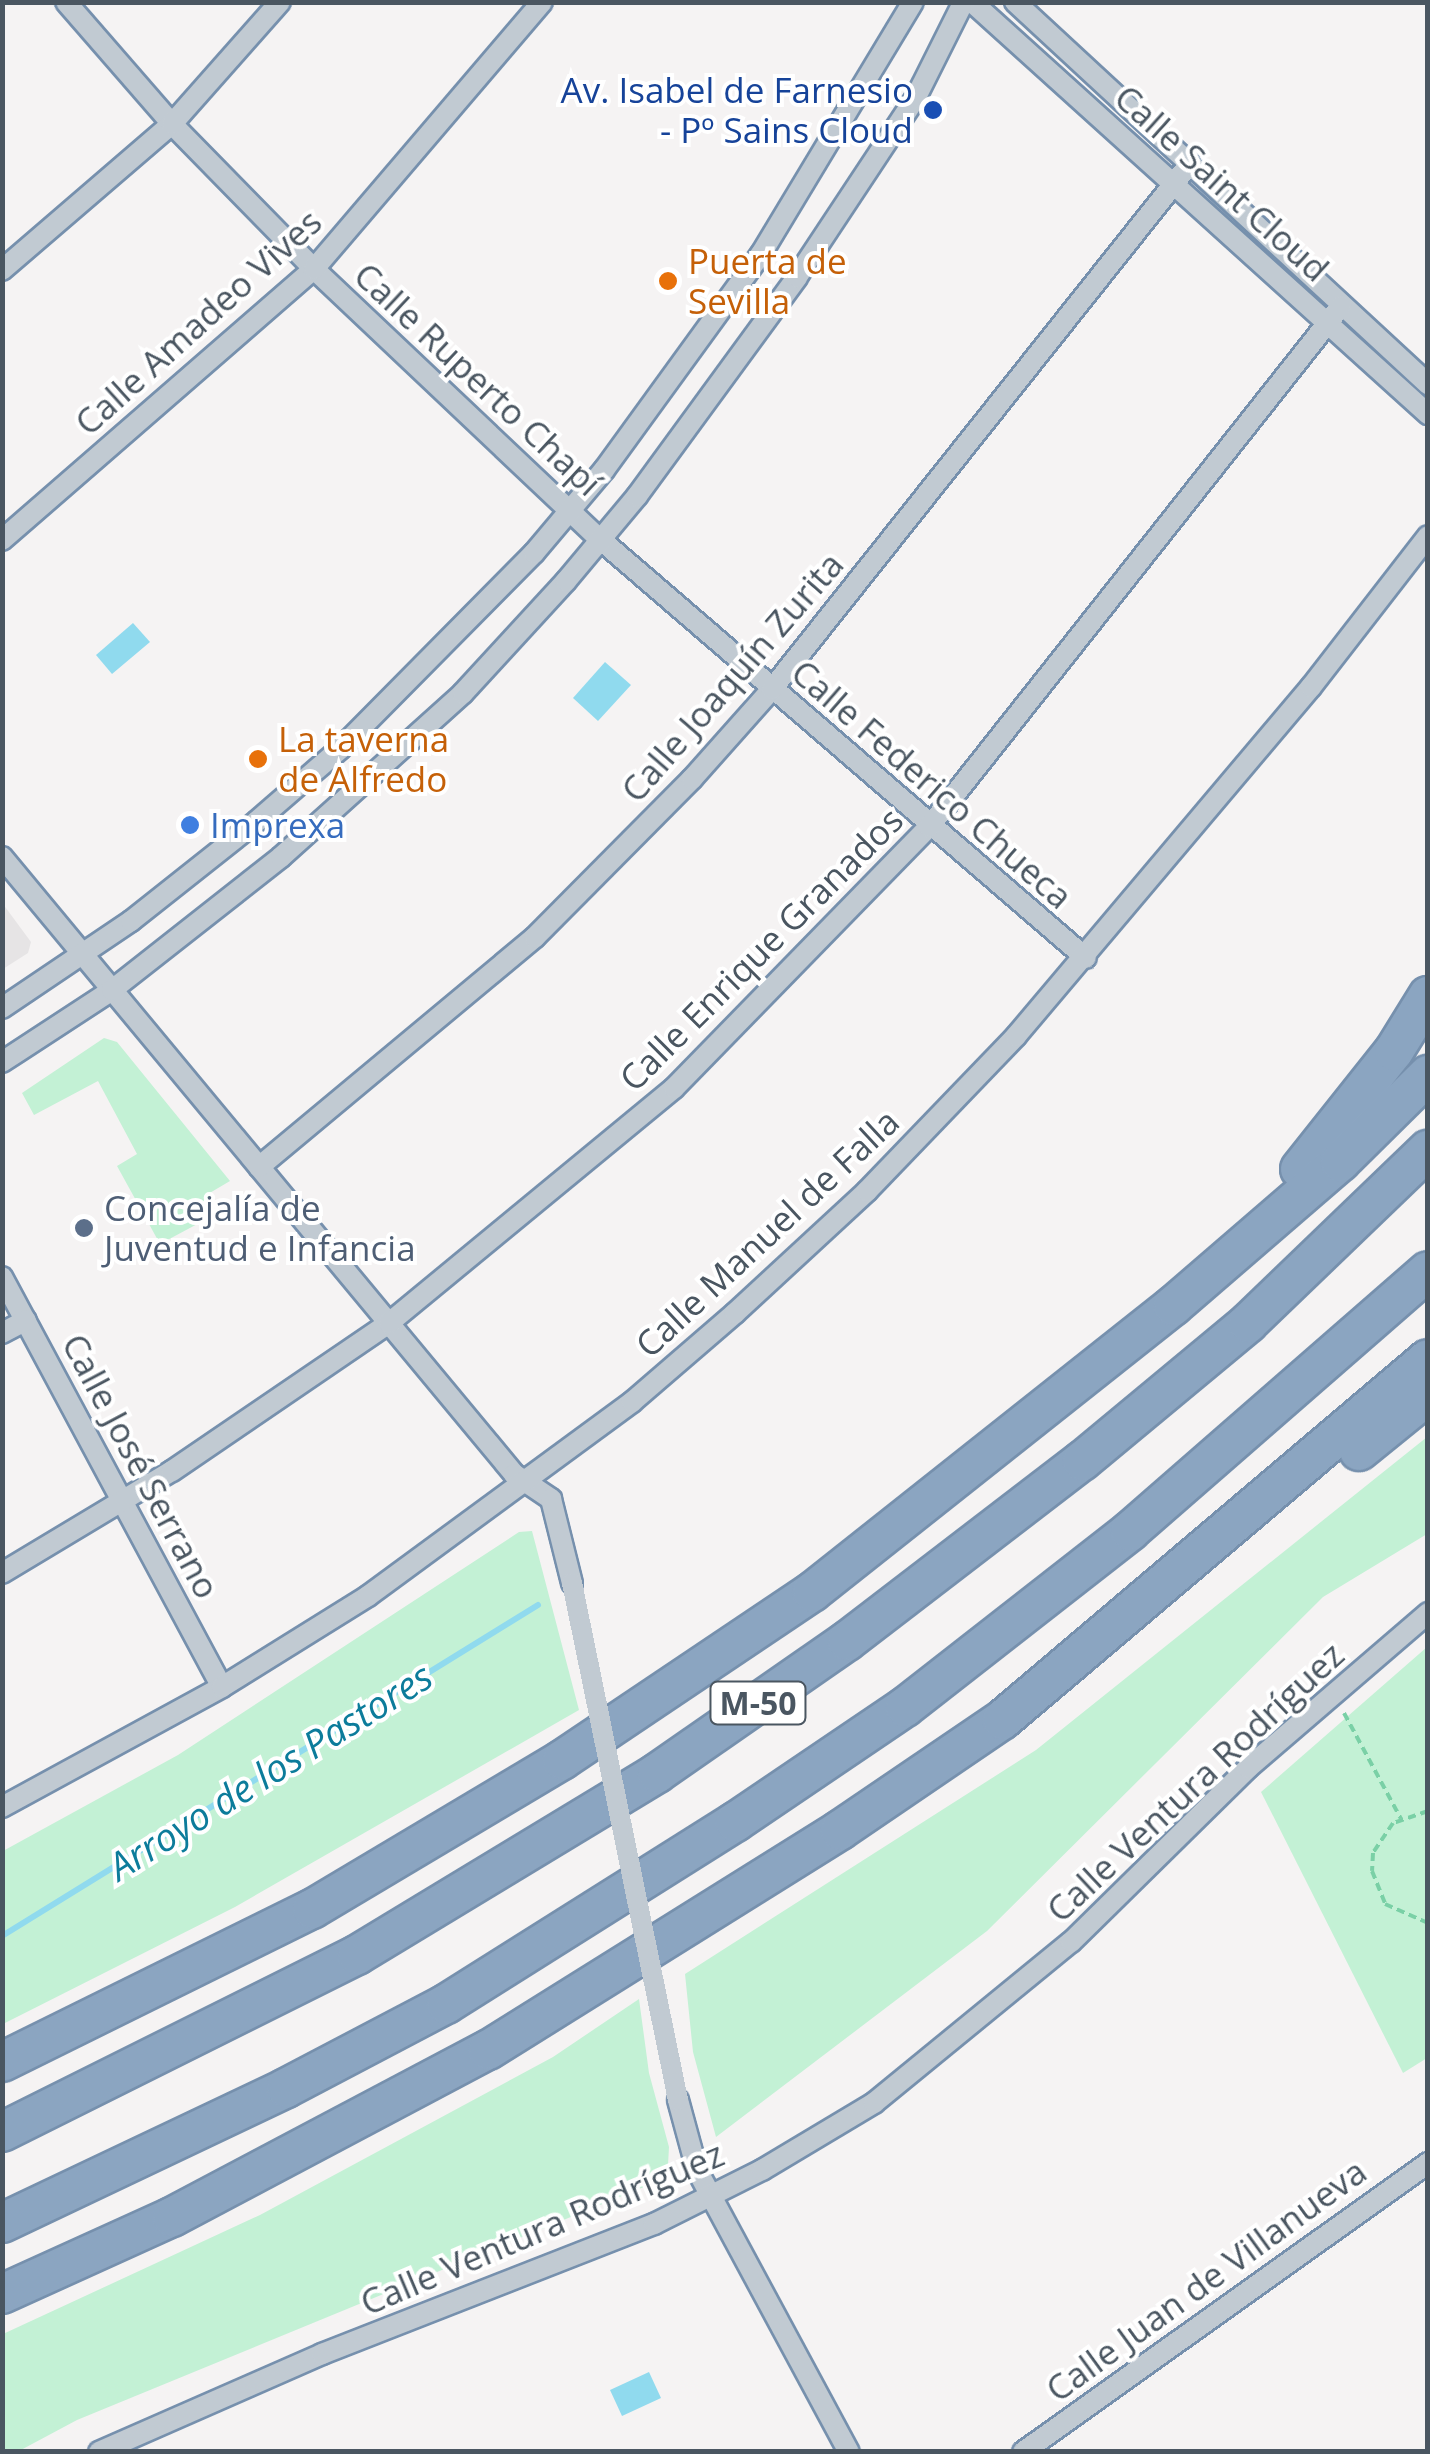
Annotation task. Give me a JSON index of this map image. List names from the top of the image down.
{
  "streets": {
    "highway": ["M-50"],
    "street": [
      "Calle Saint Cloud",
      "Calle Amadeo Vives",
      "Calle Ruperto Chapí",
      "Calle Joaquín Zurita",
      "Calle Federico Chueca",
      "Calle Enrique Granados",
      "Calle Manuel de Falla",
      "Calle José Serrano",
      "Calle Ventura Rodríguez",
      "Calle Juan de Villanueva"
    ]
  },
  "crossings": [
    ["Calle Saint Cloud", "Calle Joaquín Zurita"],
    ["Calle Saint Cloud", "Calle Enrique Granados"],
    ["Calle Amadeo Vives", "Calle Ruperto Chapí"],
    ["Calle Ruperto Chapí", "Calle Federico Chueca"],
    ["Calle Joaquín Zurita", "Calle Federico Chueca"],
    ["Calle Federico Chueca", "Calle Enrique Granados"],
    ["Calle Federico Chueca", "Calle Manuel de Falla"],
    ["Calle Enrique Granados", "Calle José Serrano"],
    ["Calle Manuel de Falla", "Calle José Serrano"]
  ],
  "water": ["Arroyo de los Pastores"],
  "places": [
    "Av. Isabel de Farnesio - Pº Sains Cloud",
    "Puerta de Sevilla",
    "La taverna de Alfredo",
    "Imprexa",
    "Concejalía de Juventud e Infancia"
  ]
}
